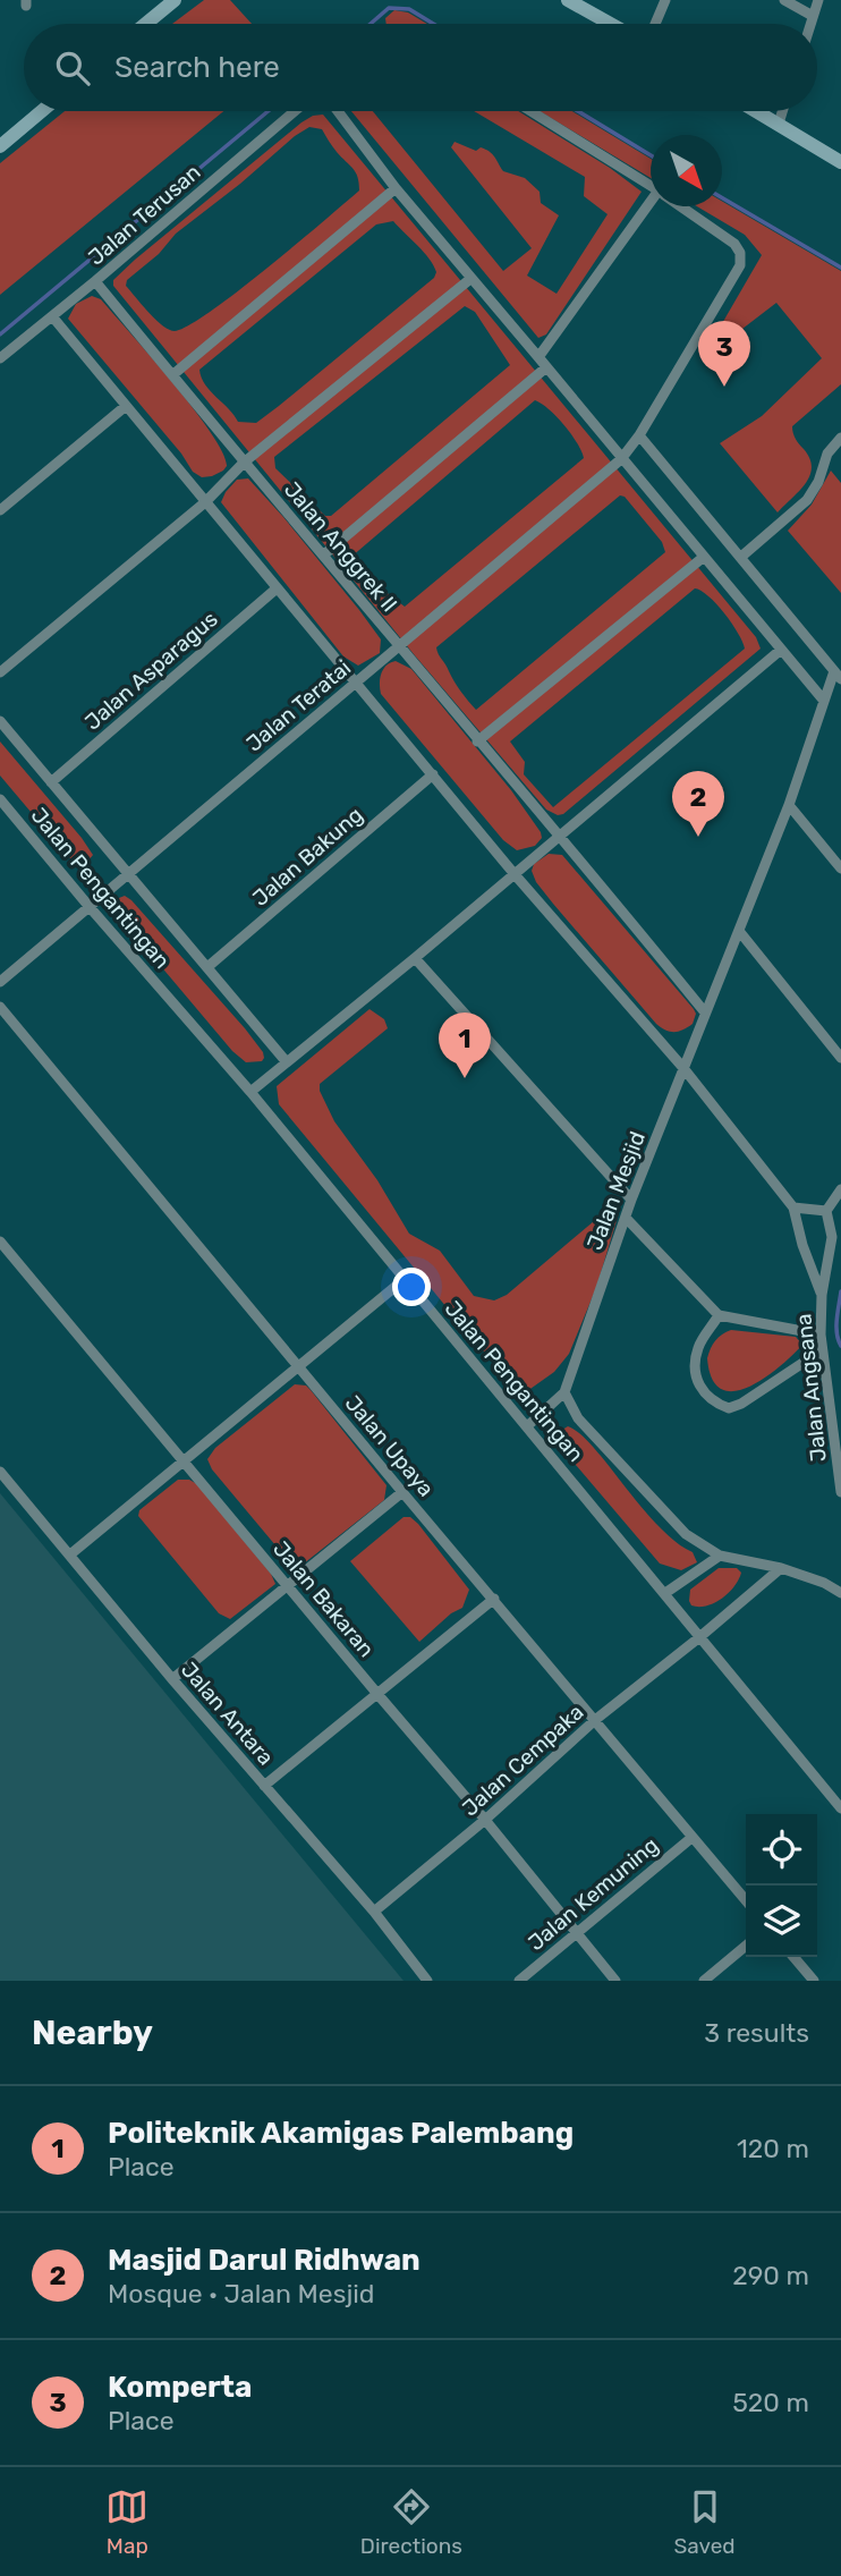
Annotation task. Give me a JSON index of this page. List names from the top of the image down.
{
  "streets": {
    "street": [
      "Jalan Terusan",
      "Jalan Anggrek II",
      "Jalan Asparagus",
      "Jalan Teratai",
      "Jalan Bakung",
      "Jalan Pengantingan",
      "Jalan Mesjid",
      "Jalan Angsana",
      "Jalan Upaya",
      "Jalan Bakaran",
      "Jalan Antara",
      "Jalan Cempaka",
      "Jalan Kemuning"
    ]
  },
  "crossings": [
    ["Jalan Terusan", "Jalan Anggrek II"],
    ["Jalan Anggrek II", "Jalan Teratai"],
    ["Jalan Anggrek II", "Jalan Mesjid"],
    ["Jalan Teratai", "Jalan Pengantingan"],
    ["Jalan Pengantingan", "Jalan Cempaka"],
    ["Jalan Upaya", "Jalan Cempaka"],
    ["Jalan Upaya", "Jalan Kemuning"],
    ["Jalan Bakaran", "Jalan Cempaka"],
    ["Jalan Bakaran", "Jalan Kemuning"],
    ["Jalan Antara", "Jalan Cempaka"]
  ],
  "north": "bottom right",
  "page": {
    "search": "Search here",
    "pins": ["3", "2", "1"],
    "heading": ["Nearby", "3 results"],
    "list": [
      {
        "mark": "1",
        "name": "Politeknik Akamigas Palembang",
        "note": "Place",
        "value": "120 m"
      },
      {
        "mark": "2",
        "name": "Masjid Darul Ridhwan",
        "note": "Mosque · Jalan Mesjid",
        "value": "290 m"
      },
      {
        "mark": "3",
        "name": "Komperta",
        "note": "Place",
        "value": "520 m"
      }
    ],
    "nav": ["Map", "Directions", "Saved"]
  }
}
